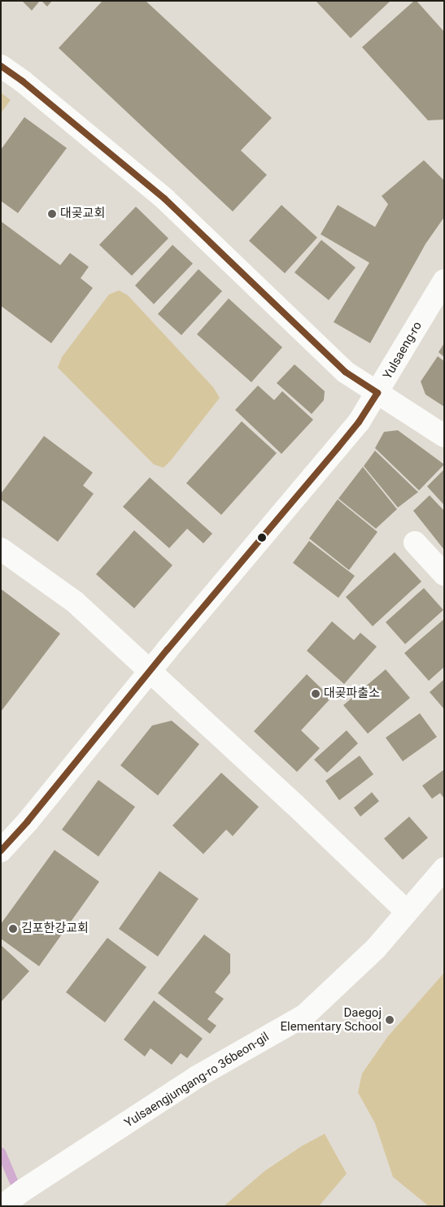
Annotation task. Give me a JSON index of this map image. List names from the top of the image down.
{
  "streets": {
    "street": ["Yulsaeng-ro", "Yulsaengjungang-ro 36beon-gil"]
  },
  "places": [
    "대곶교회",
    "대곶파출소",
    "김포한강교회",
    "Daegoj Elementary School"
  ]
}
